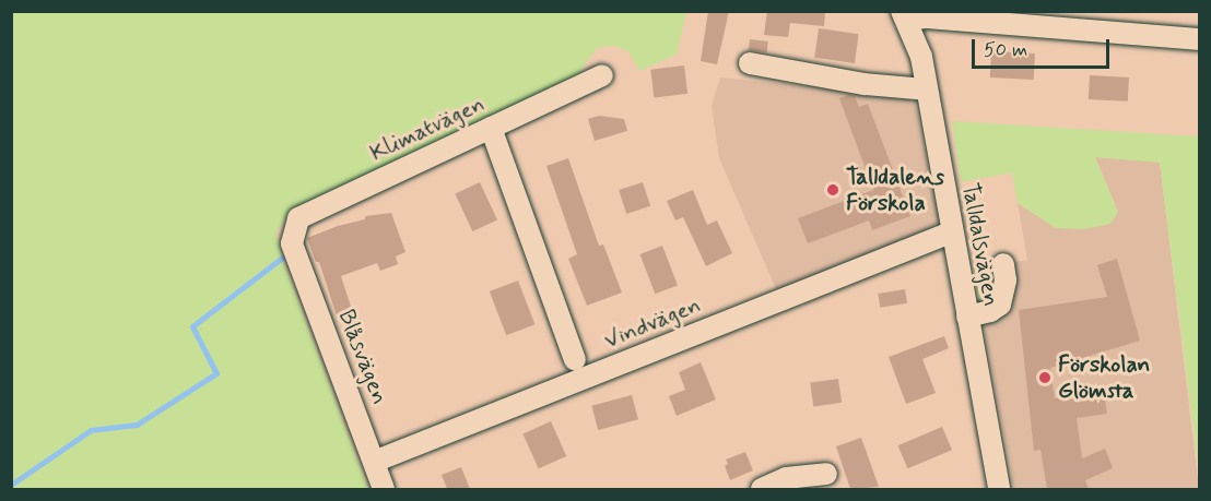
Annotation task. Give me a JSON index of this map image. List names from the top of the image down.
{
  "streets": {
    "street": [
      "Klimatvägen",
      "Talldalsvägen",
      "Vindvägen",
      "Blåsvägen"
    ]
  },
  "crossings": [
    ["Klimatvägen", "Blåsvägen"],
    ["Talldalsvägen", "Vindvägen"],
    ["Vindvägen", "Blåsvägen"]
  ],
  "places": ["Talldalens Förskola", "Förskolan Glömsta"],
  "scale_bar": "50 m"
}
